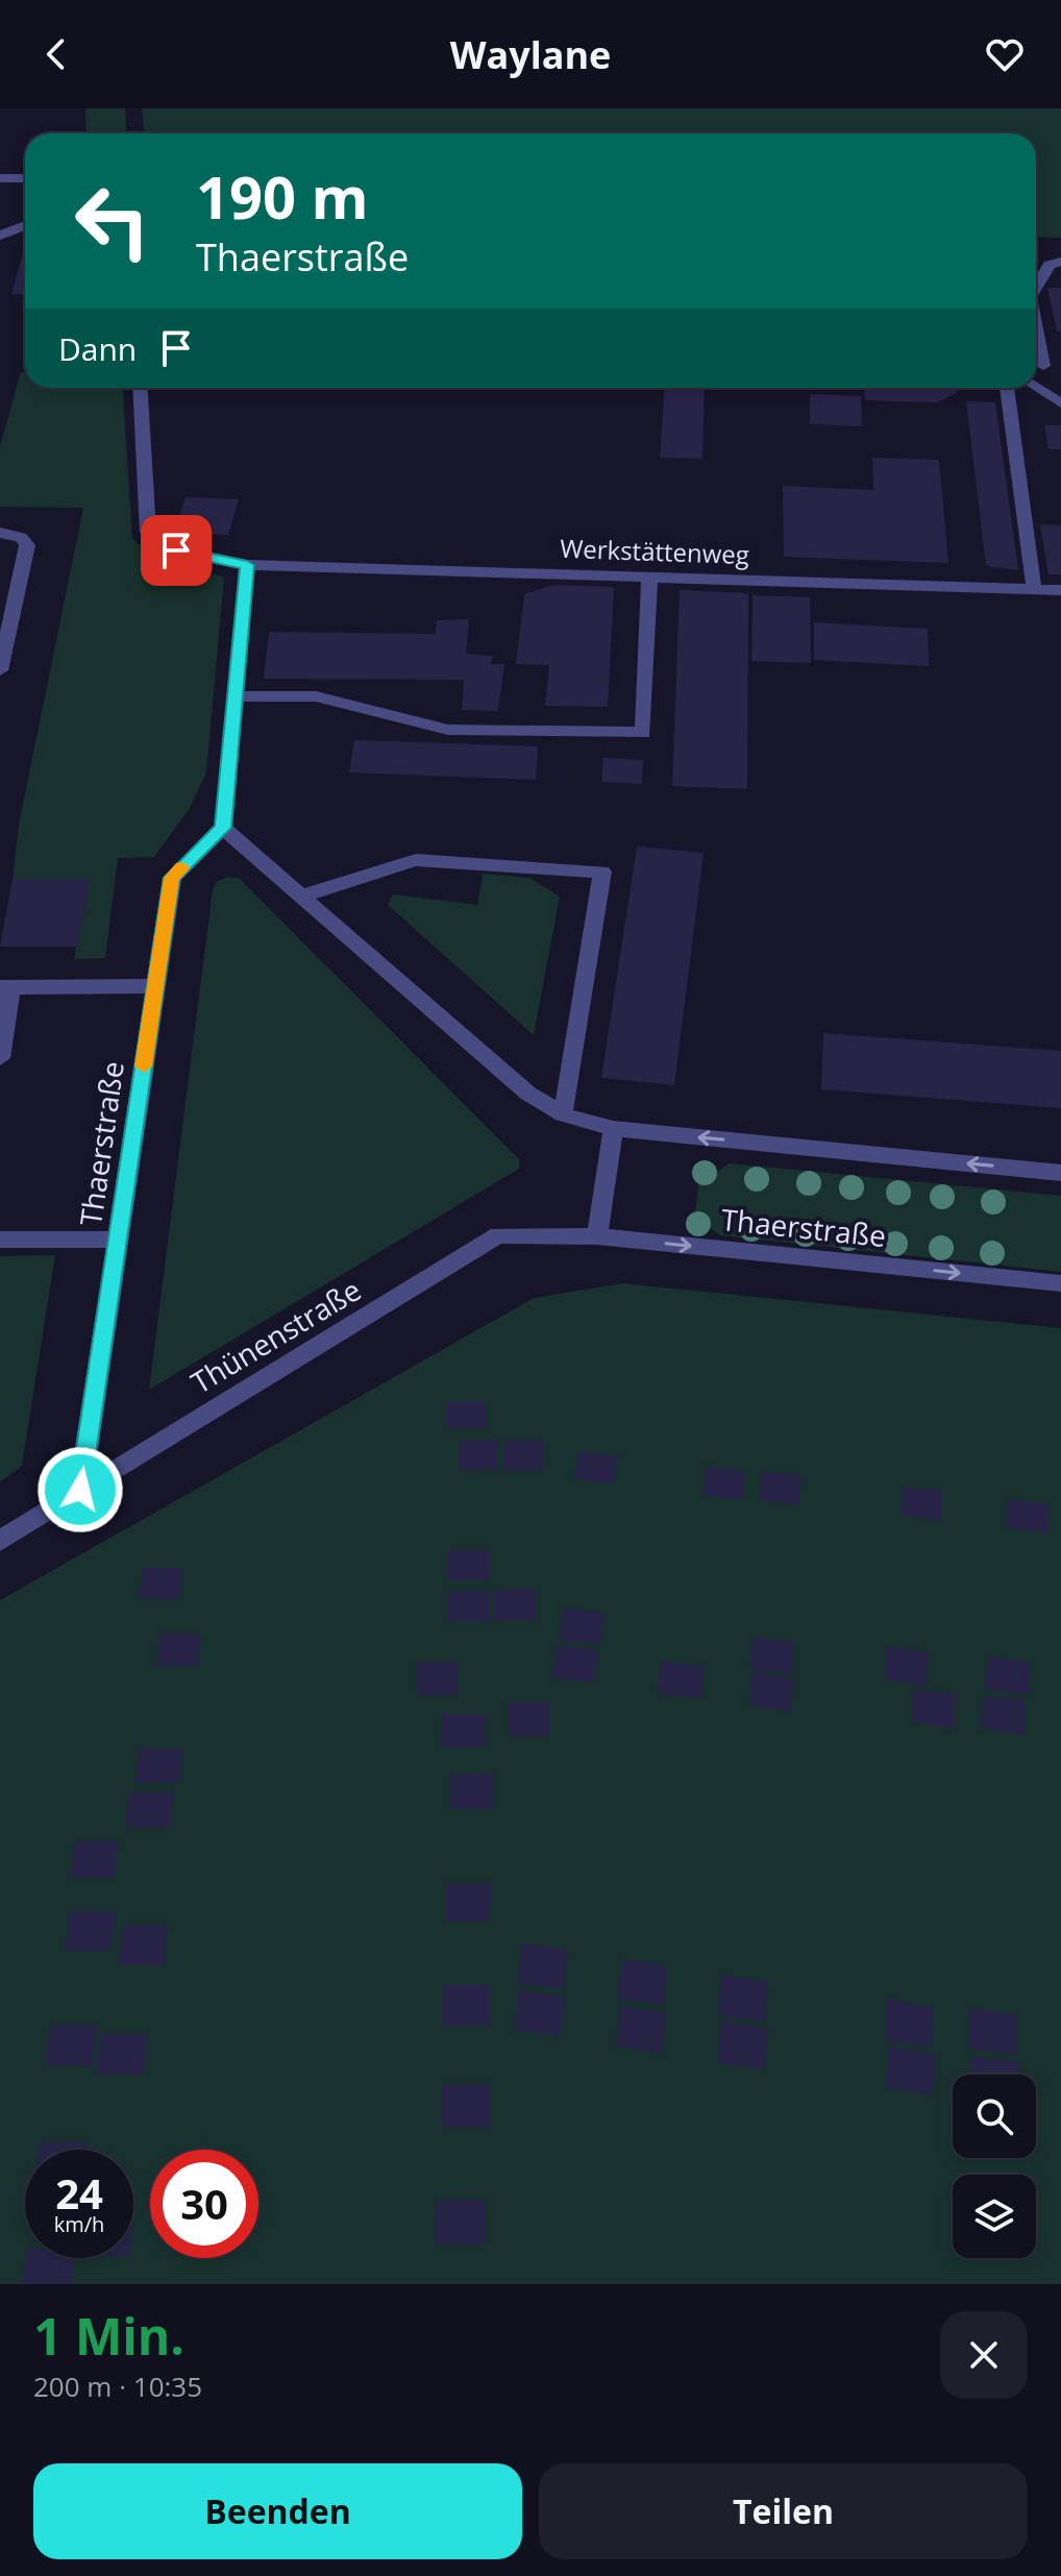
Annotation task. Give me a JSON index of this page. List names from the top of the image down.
{
  "streets": {
    "street": ["Werkstättenweg", "Thaerstraße", "Thünenstraße"]
  },
  "crossings": [
    ["Thaerstraße", "Thünenstraße"]
  ],
  "page": {
    "header": "Waylane",
    "turn": ["190 m", "Thaerstraße"],
    "then": "Dann",
    "speed": "24 km/h",
    "limit": "30",
    "heading": ["1 Min.", "200 m · 10:35"],
    "buttons": ["Beenden", "Teilen"]
  }
}
